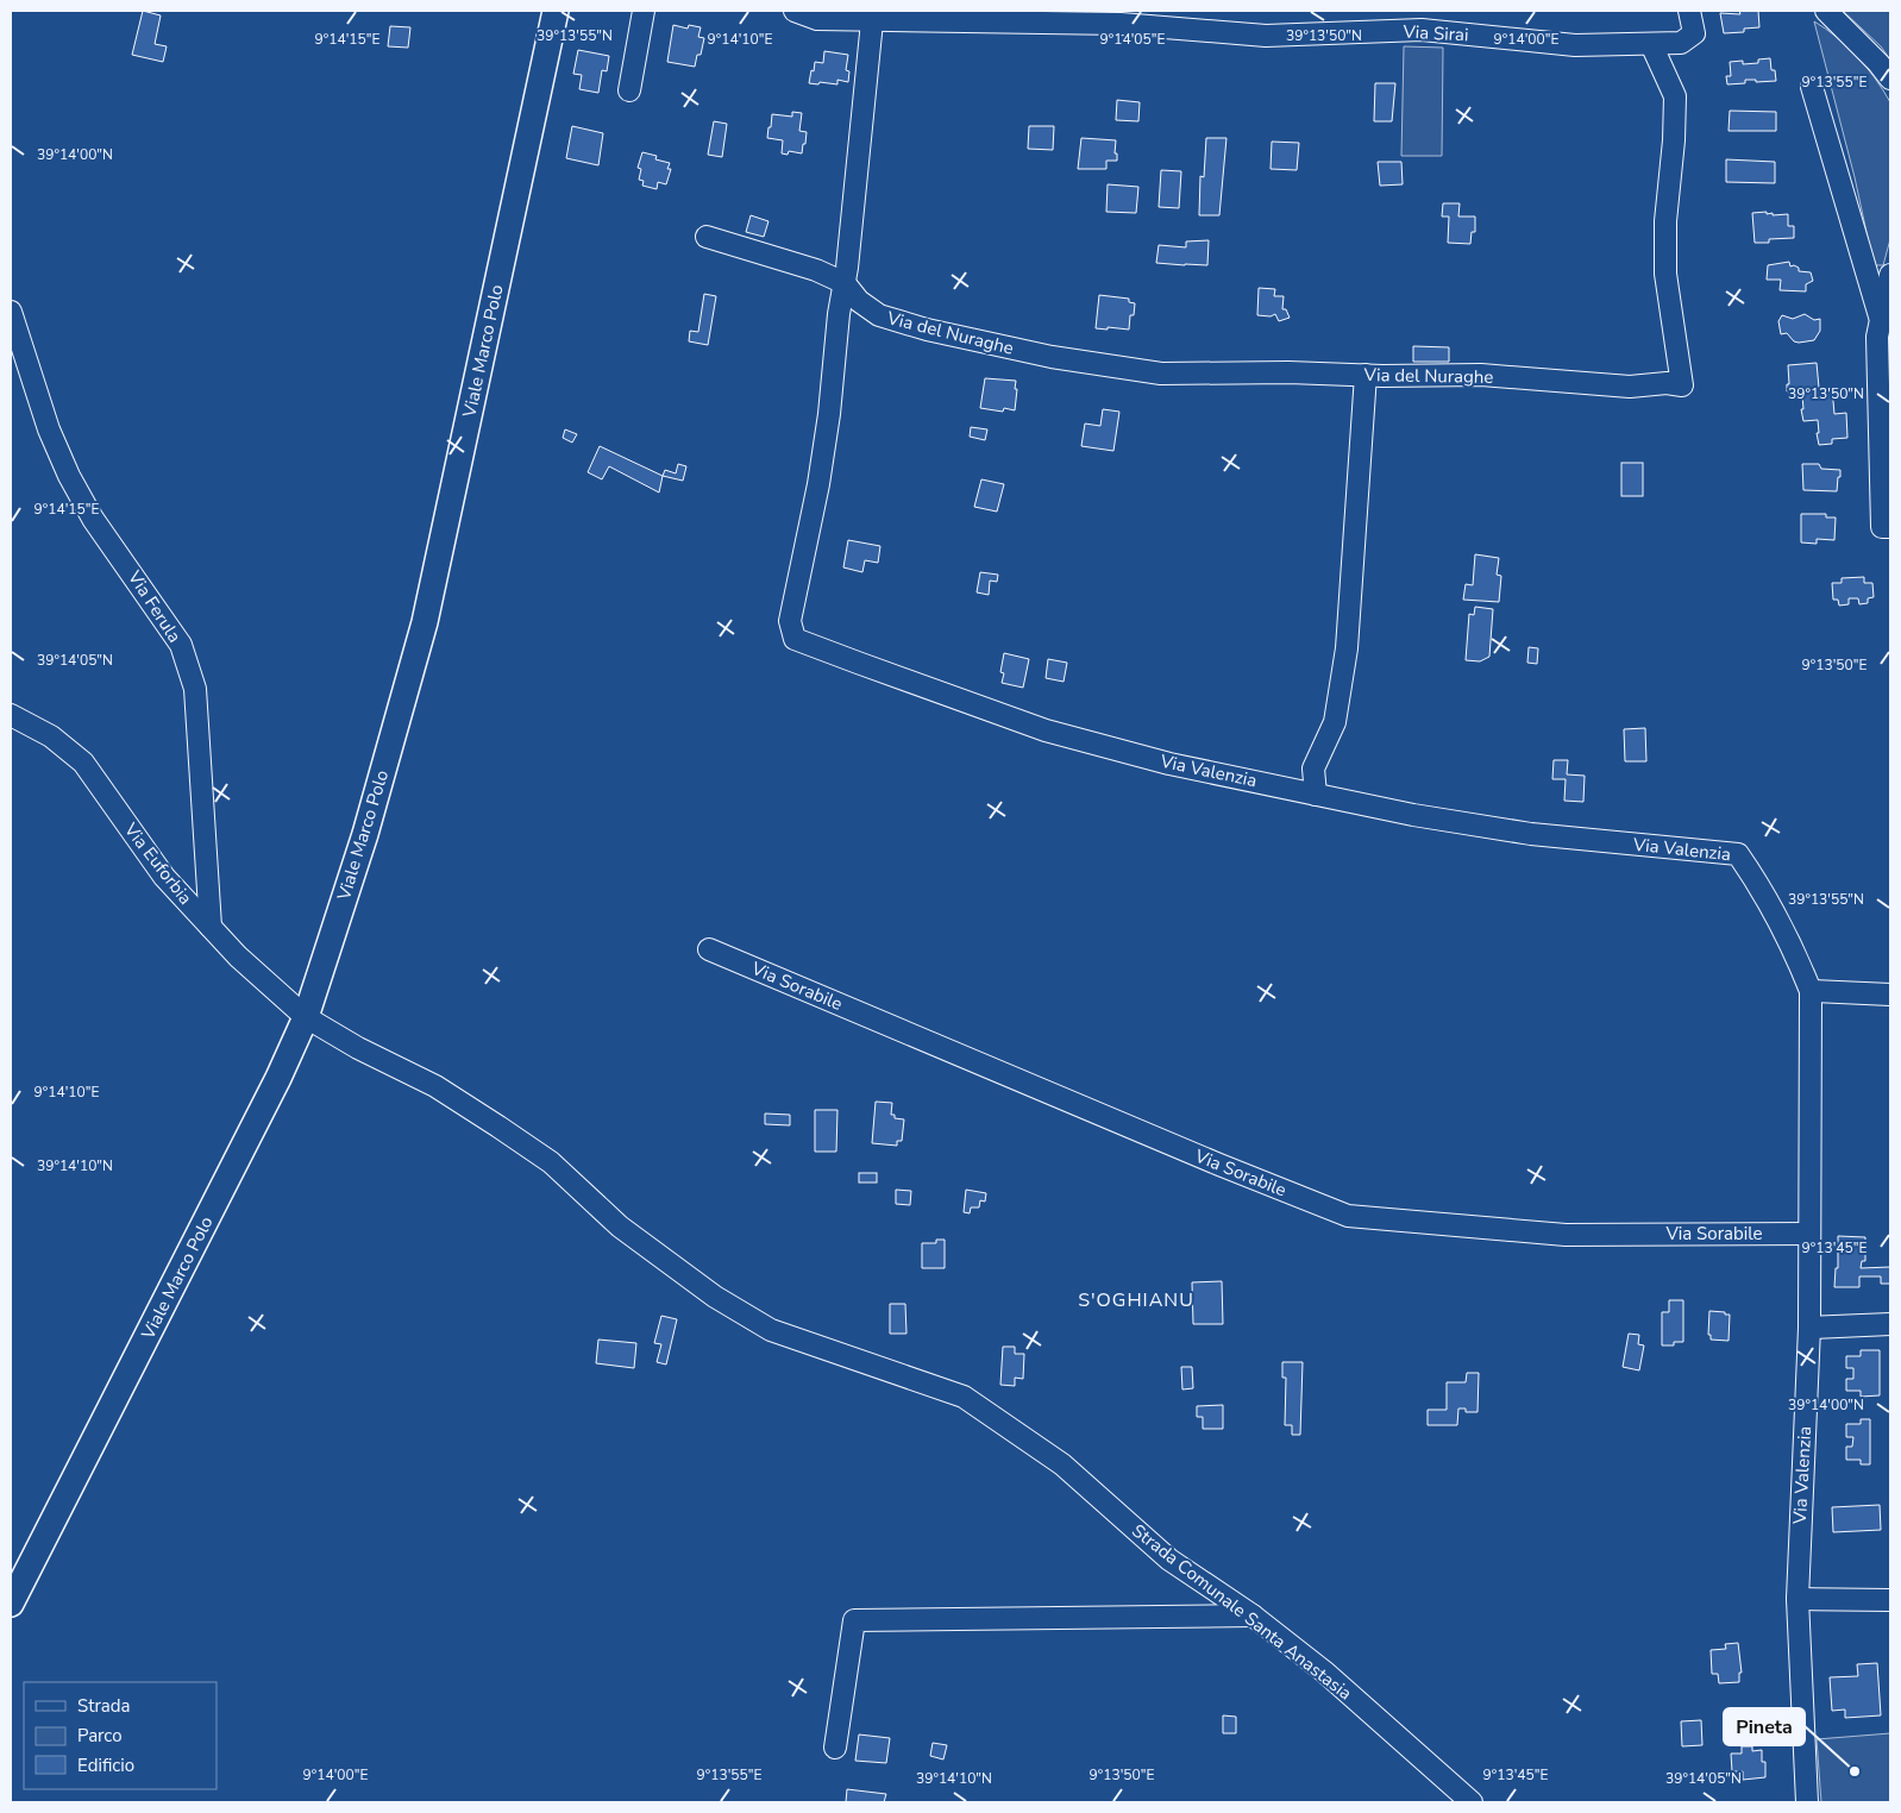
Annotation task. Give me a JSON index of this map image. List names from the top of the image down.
{
  "streets": {
    "main road": ["Viale Marco Polo"],
    "street": [
      "Via Sirai",
      "Via del Nuraghe",
      "Via Ferula",
      "Via Valenzia",
      "Via Euforbia",
      "Via Sorabile",
      "Strada Comunale Santa Anastasia"
    ]
  },
  "crossings": [
    ["Via Sirai", "Via del Nuraghe"],
    ["Via del Nuraghe", "Via Valenzia"],
    ["Viale Marco Polo", "Via Euforbia"],
    ["Viale Marco Polo", "Strada Comunale Santa Anastasia"],
    ["Via Ferula", "Via Euforbia"],
    ["Via Valenzia", "Via Sorabile"],
    ["Via Euforbia", "Strada Comunale Santa Anastasia"]
  ],
  "districts": ["S'OGHIANU"],
  "places": ["Pineta"],
  "legend": ["Strada", "Parco", "Edificio"],
  "coordinates": [
    "39°13'55\"N",
    "39°13'50\"N",
    "9°14'15\"E",
    "9°14'10\"E",
    "9°14'05\"E",
    "9°14'00\"E",
    "9°13'55\"E",
    "39°14'00\"N",
    "39°14'05\"N",
    "9°13'50\"E",
    "39°14'10\"N",
    "9°13'45\"E"
  ]
}
